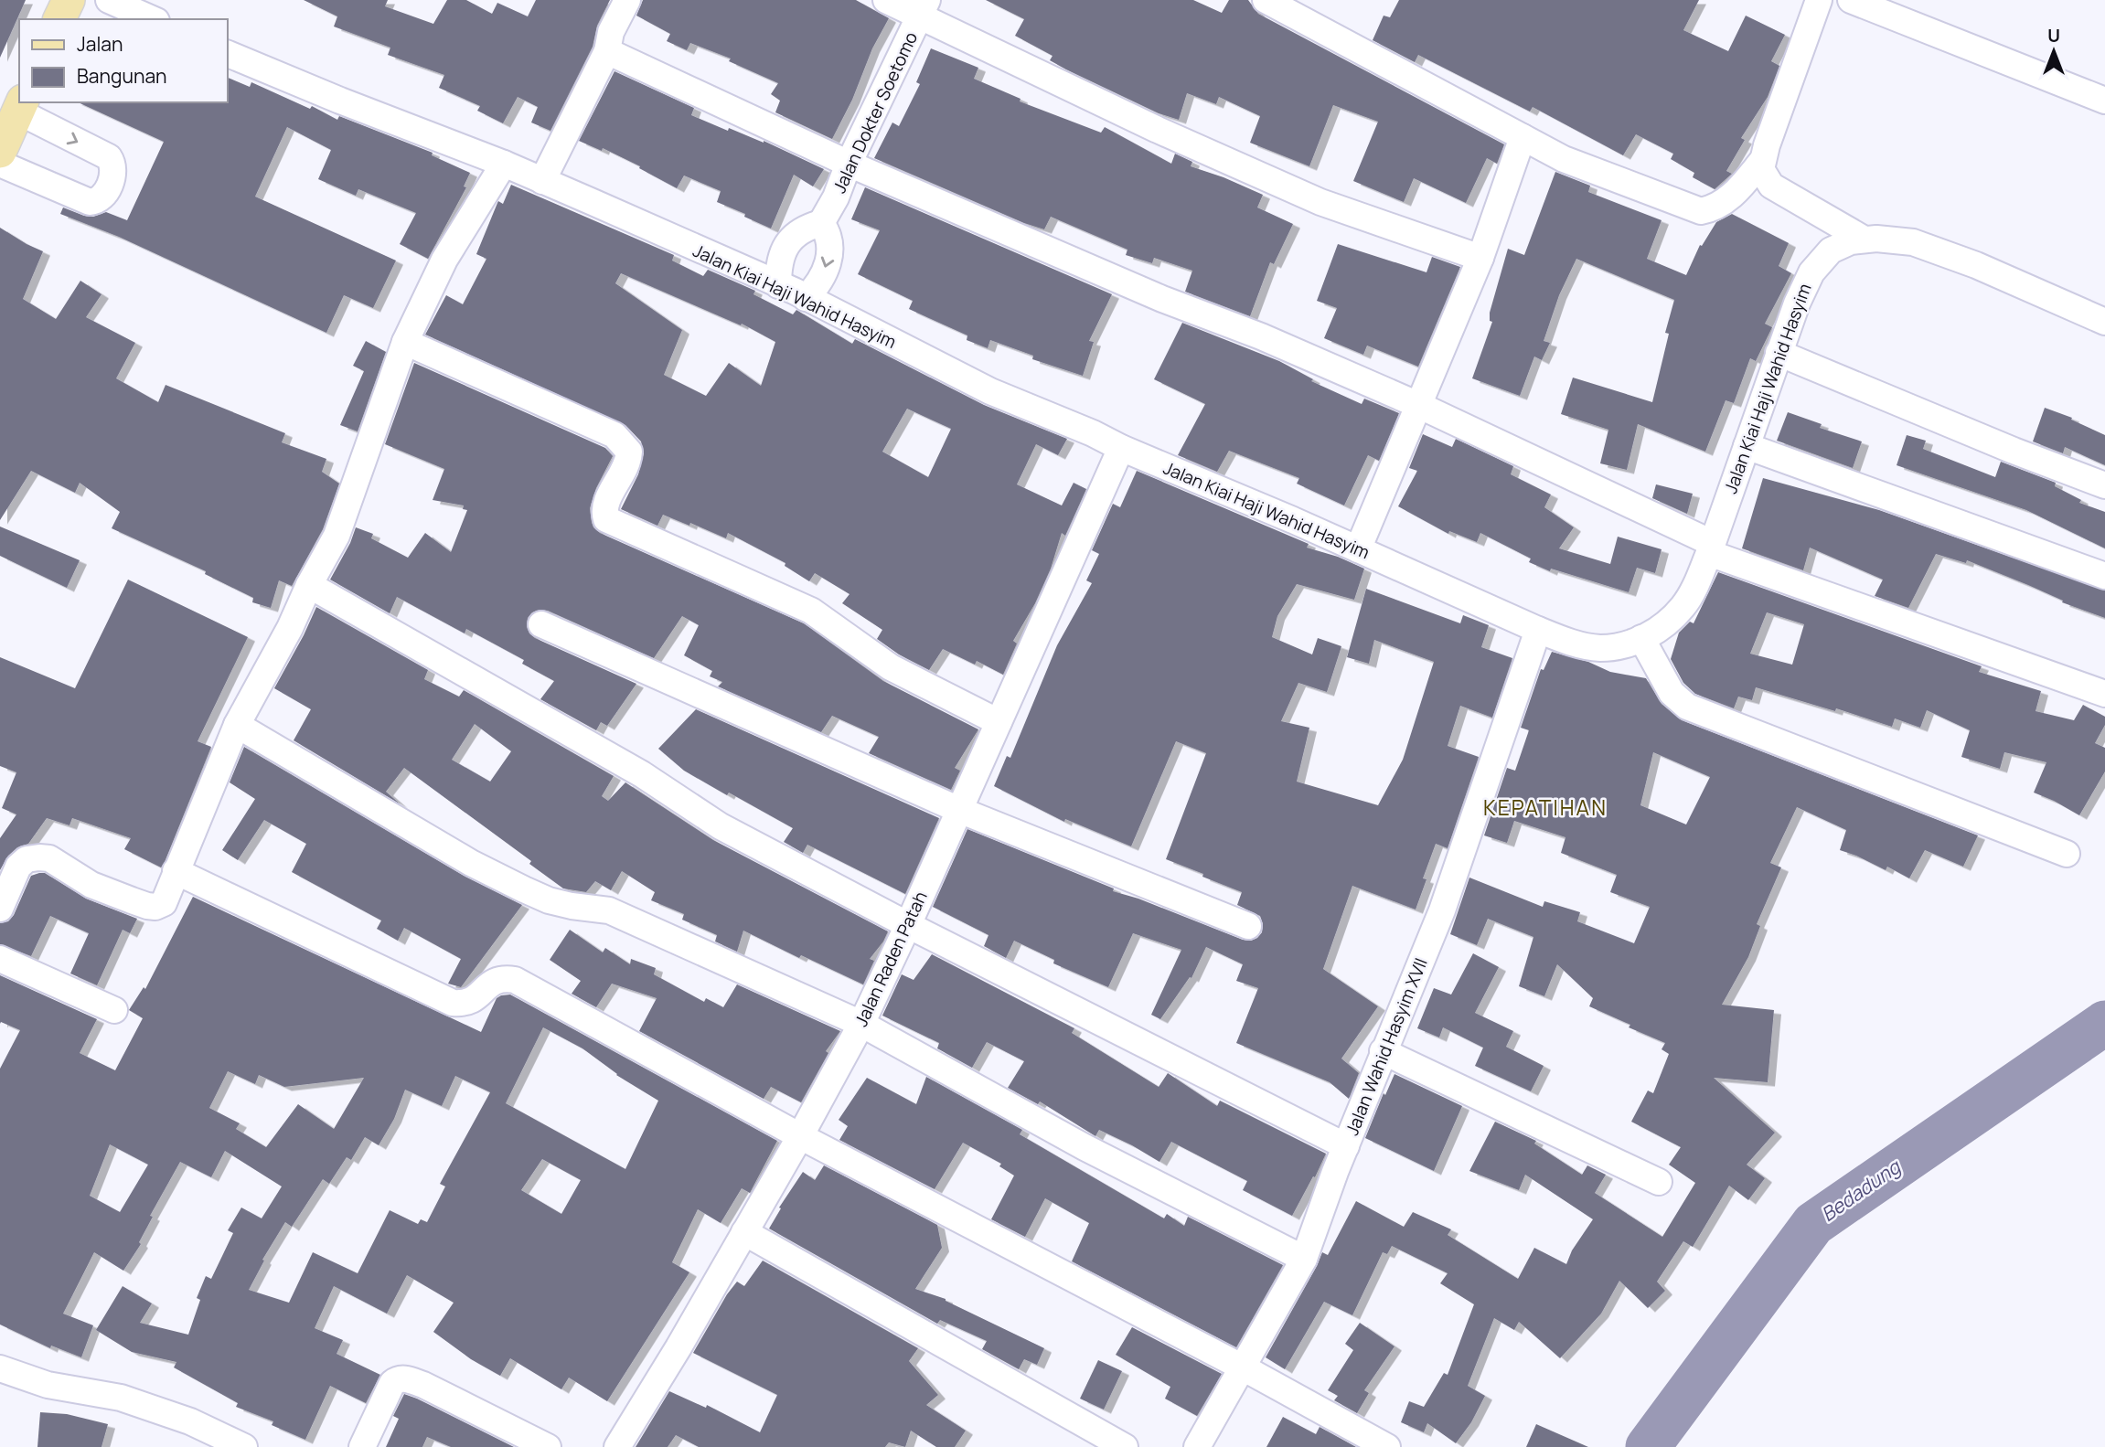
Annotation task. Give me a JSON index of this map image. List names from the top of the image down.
{
  "streets": {
    "street": [
      "Jalan Dokter Soetomo",
      "Jalan Kiai Haji Wahid Hasyim",
      "Jalan Raden Patah",
      "Jalan Wahid Hasyim XVII"
    ]
  },
  "crossings": [
    ["Jalan Kiai Haji Wahid Hasyim", "Jalan Raden Patah"],
    ["Jalan Kiai Haji Wahid Hasyim", "Jalan Wahid Hasyim XVII"]
  ],
  "districts": ["KEPATIHAN"],
  "water": ["Bedadung"],
  "legend": ["Jalan", "Bangunan"],
  "north": "top"
}
